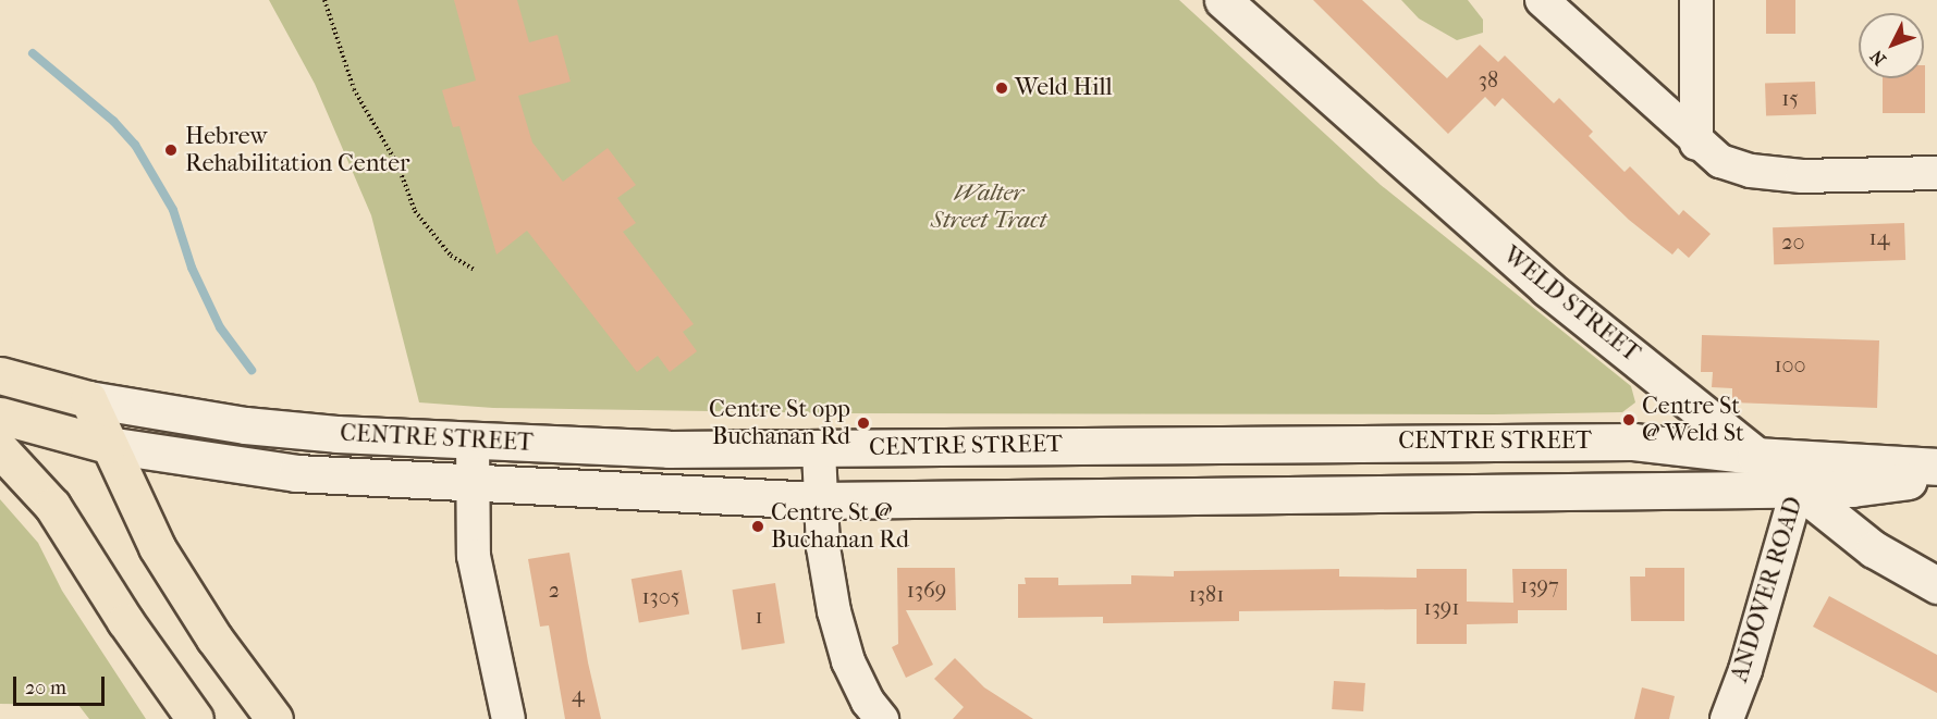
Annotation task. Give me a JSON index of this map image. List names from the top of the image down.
{
  "streets": {
    "highway": ["CENTRE STREET"],
    "main road": ["WELD STREET"],
    "street": ["ANDOVER ROAD"]
  },
  "crossings": [
    ["WELD STREET", "CENTRE STREET"],
    ["WELD STREET", "ANDOVER ROAD"],
    ["CENTRE STREET", "ANDOVER ROAD"]
  ],
  "parks": ["Walter Street Tract"],
  "places": [
    "Weld Hill",
    "Hebrew Rehabilitation Center",
    "Centre St @ Weld St",
    "Centre St opp Buchanan Rd",
    "Centre St @ Buchanan Rd"
  ],
  "house_numbers": [
    "38",
    "15",
    "14",
    "20",
    "100",
    "1397",
    "2",
    "1369",
    "1381",
    "1305",
    "1391",
    "1",
    "4"
  ],
  "scale_bar": "20 m",
  "north": "bottom left"
}
